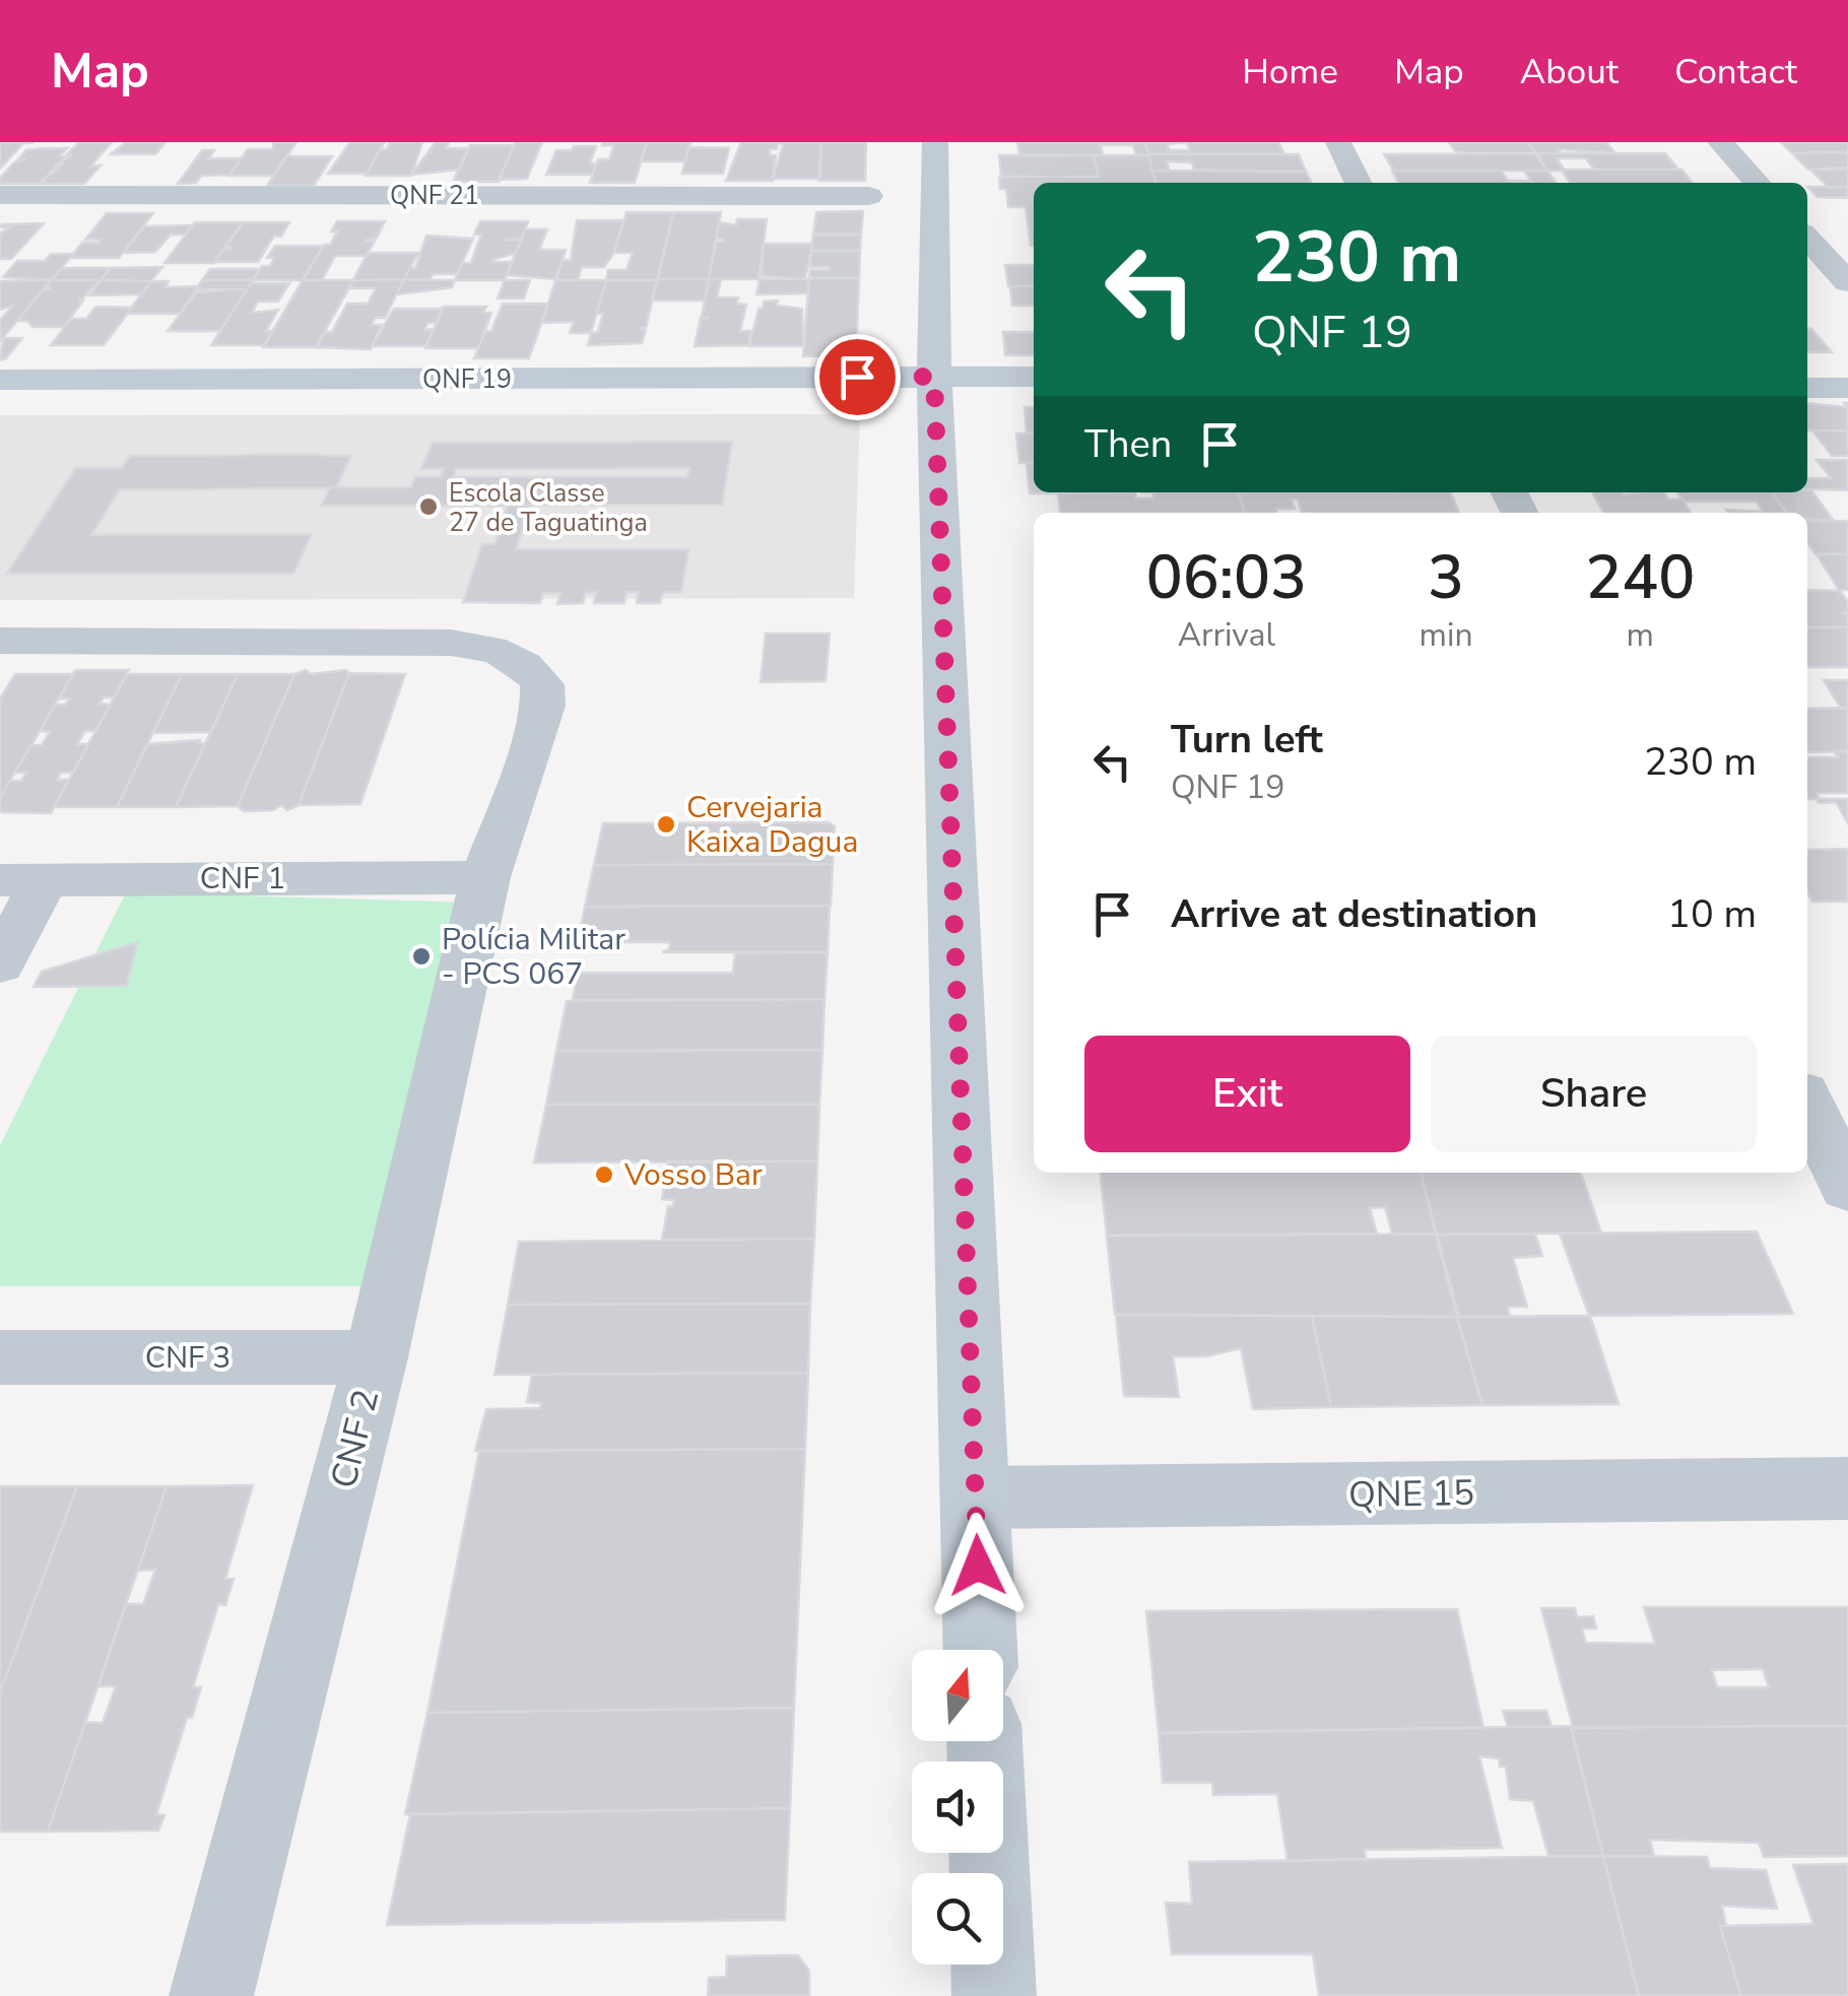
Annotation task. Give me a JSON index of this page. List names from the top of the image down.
{
  "streets": {
    "main road": ["QNF 19"],
    "street": [
      "QNF 21",
      "CNF 1",
      "CNF 3",
      "CNF 2",
      "QNE 15"
    ]
  },
  "crossings": [
    ["CNF 1", "CNF 2"],
    ["CNF 3", "CNF 2"]
  ],
  "places": [
    "Escola Classe 27 de Taguatinga",
    "Cervejaria Kaixa Dagua",
    "Polícia Militar - PCS 067",
    "Vosso Bar"
  ],
  "north": "top",
  "page": {
    "header": "Map",
    "nav": [
      "Home",
      "Map",
      "About",
      "Contact"
    ],
    "turn": ["230 m", "QNF 19"],
    "then": "Then",
    "eta": [
      "06:03",
      "Arrival",
      "3",
      "min",
      "240",
      "m"
    ],
    "list": [
      {
        "name": "Turn left",
        "note": "QNF 19",
        "value": "230 m"
      },
      {
        "name": "Arrive at destination",
        "value": "10 m"
      }
    ],
    "buttons": ["Exit", "Share"]
  }
}
